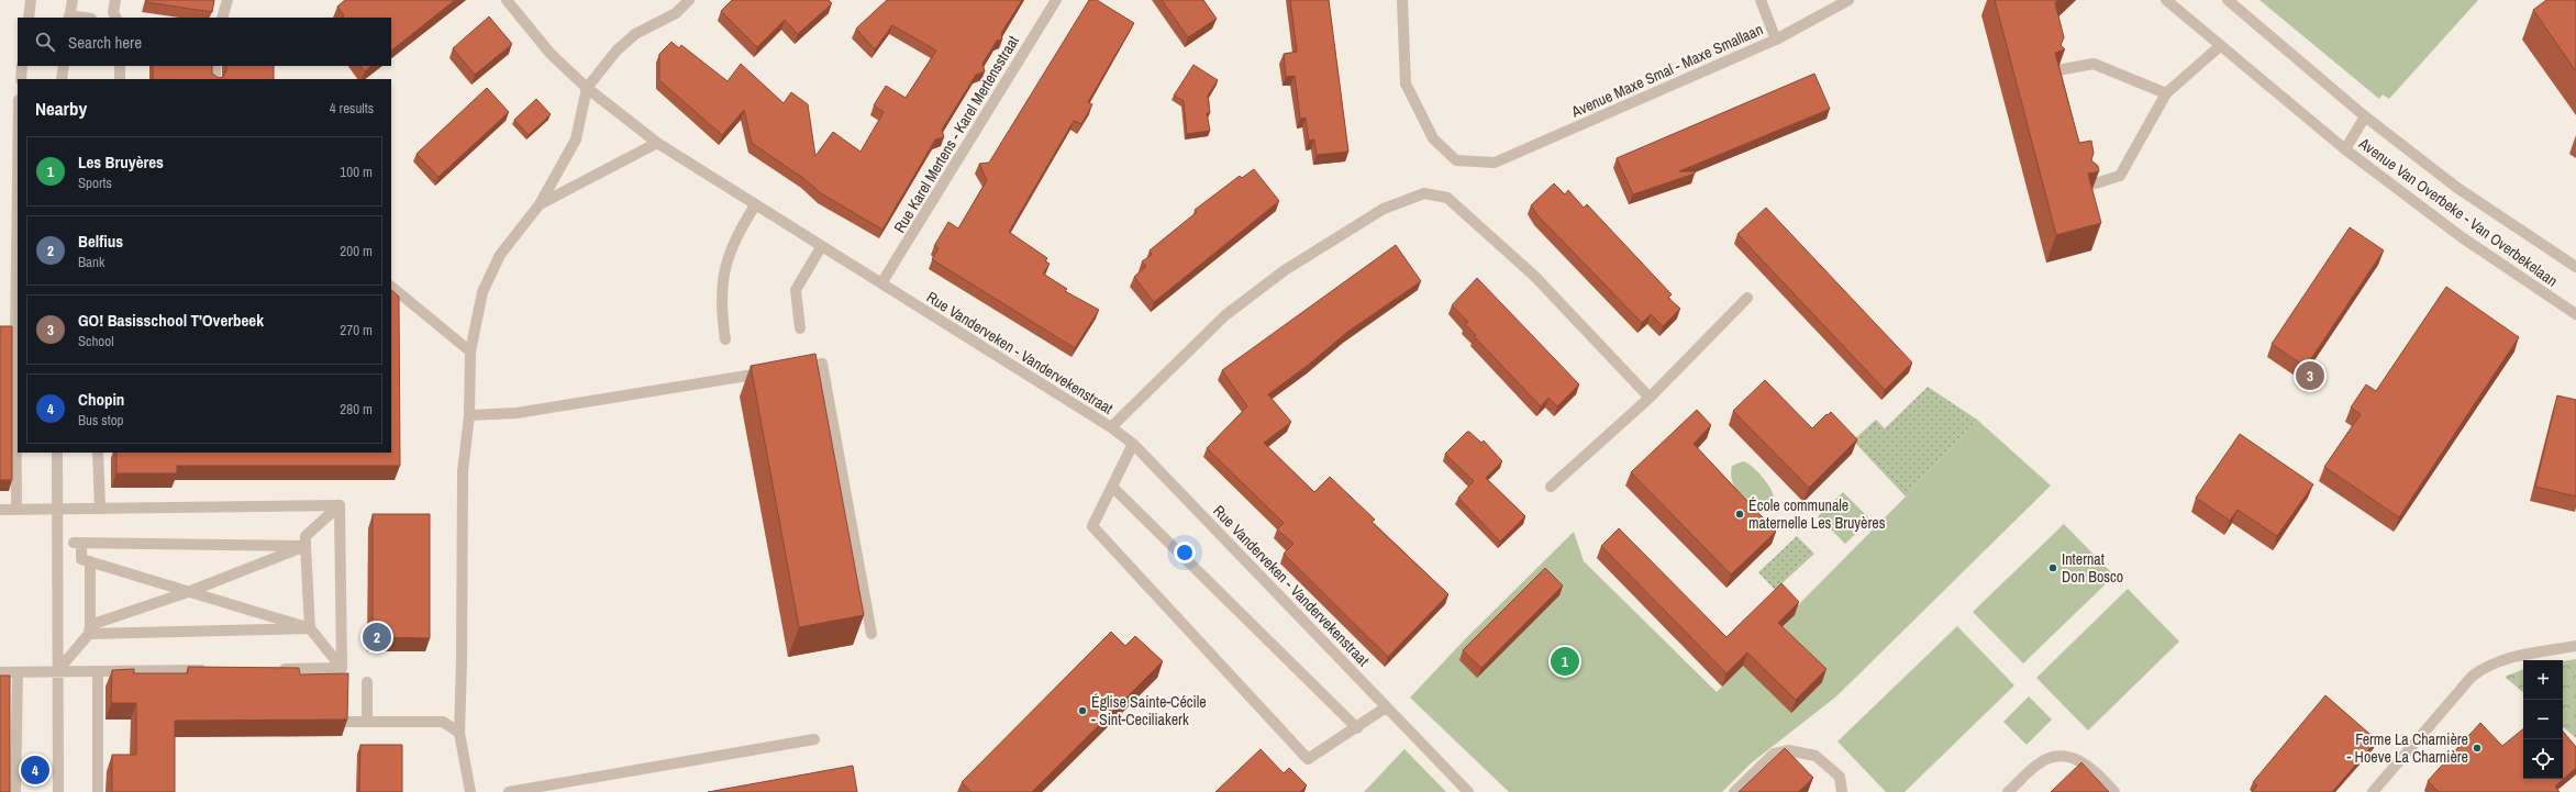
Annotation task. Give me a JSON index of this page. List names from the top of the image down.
{
  "streets": {
    "street": [
      "Avenue Maxe Smal - Maxe Smallaan",
      "Rue Karel Mertens - Karel Mertensstraat",
      "Avenue Van Overbeke - Van Overbekelaan",
      "Rue Vanderveken - Vandervekenstraat"
    ]
  },
  "crossings": [
    ["Rue Karel Mertens - Karel Mertensstraat", "Rue Vanderveken - Vandervekenstraat"]
  ],
  "places": [
    "École communale maternelle Les Bruyères",
    "Internat Don Bosco",
    "Église Sainte-Cécile - Sint-Ceciliakerk",
    "Ferme La Charnière - Hoeve La Charnière"
  ],
  "page": {
    "search": "Search here",
    "heading": ["Nearby", "4 results"],
    "list": [
      {
        "mark": "1",
        "name": "Les Bruyères",
        "note": "Sports",
        "value": "100 m"
      },
      {
        "mark": "2",
        "name": "Belfius",
        "note": "Bank",
        "value": "200 m"
      },
      {
        "mark": "3",
        "name": "GO! Basisschool T'Overbeek",
        "note": "School",
        "value": "270 m"
      },
      {
        "mark": "4",
        "name": "Chopin",
        "note": "Bus stop",
        "value": "280 m"
      }
    ],
    "pins": [
      "3",
      "2",
      "1",
      "4"
    ],
    "map_buttons": ["+", "−"]
  }
}
